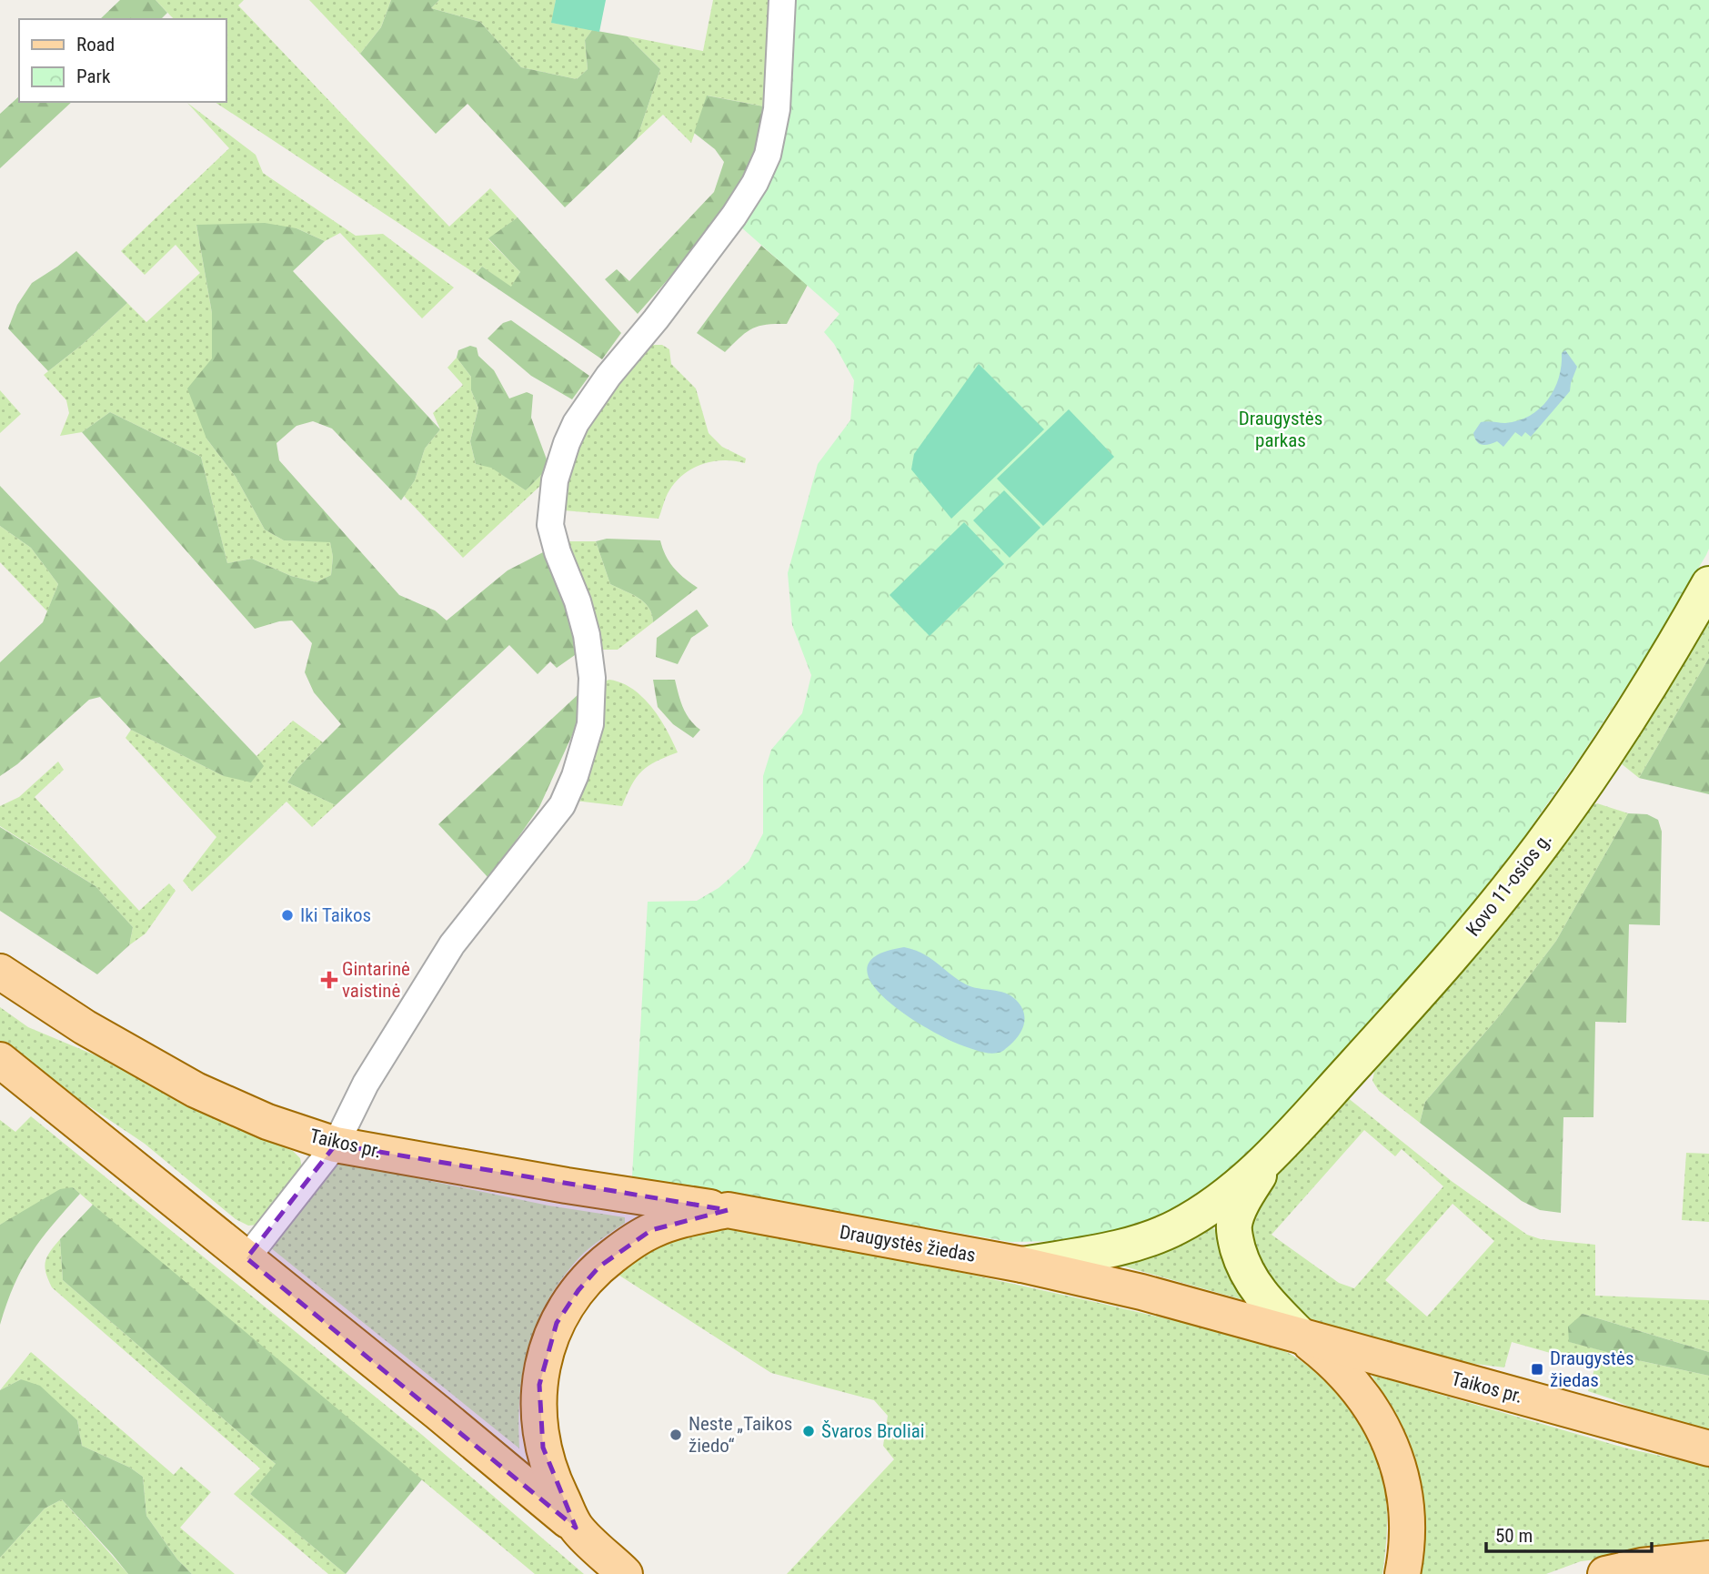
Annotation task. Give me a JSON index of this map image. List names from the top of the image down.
{
  "streets": {
    "main road": ["Kovo 11-osios g.", "Taikos pr.", "Draugystės žiedas"]
  },
  "crossings": [
    ["Kovo 11-osios g.", "Taikos pr."],
    ["Kovo 11-osios g.", "Draugystės žiedas"],
    ["Taikos pr.", "Draugystės žiedas"]
  ],
  "parks": ["Draugystės parkas"],
  "places": {
    "other": ["Iki Taikos", "Švaros Broliai", "Neste „Taikos žiedo“"],
    "health": ["Gintarinė vaistinė"],
    "transit": ["Draugystės žiedas"]
  },
  "legend": ["Road", "Park"],
  "scale_bar": "50 m"
}
